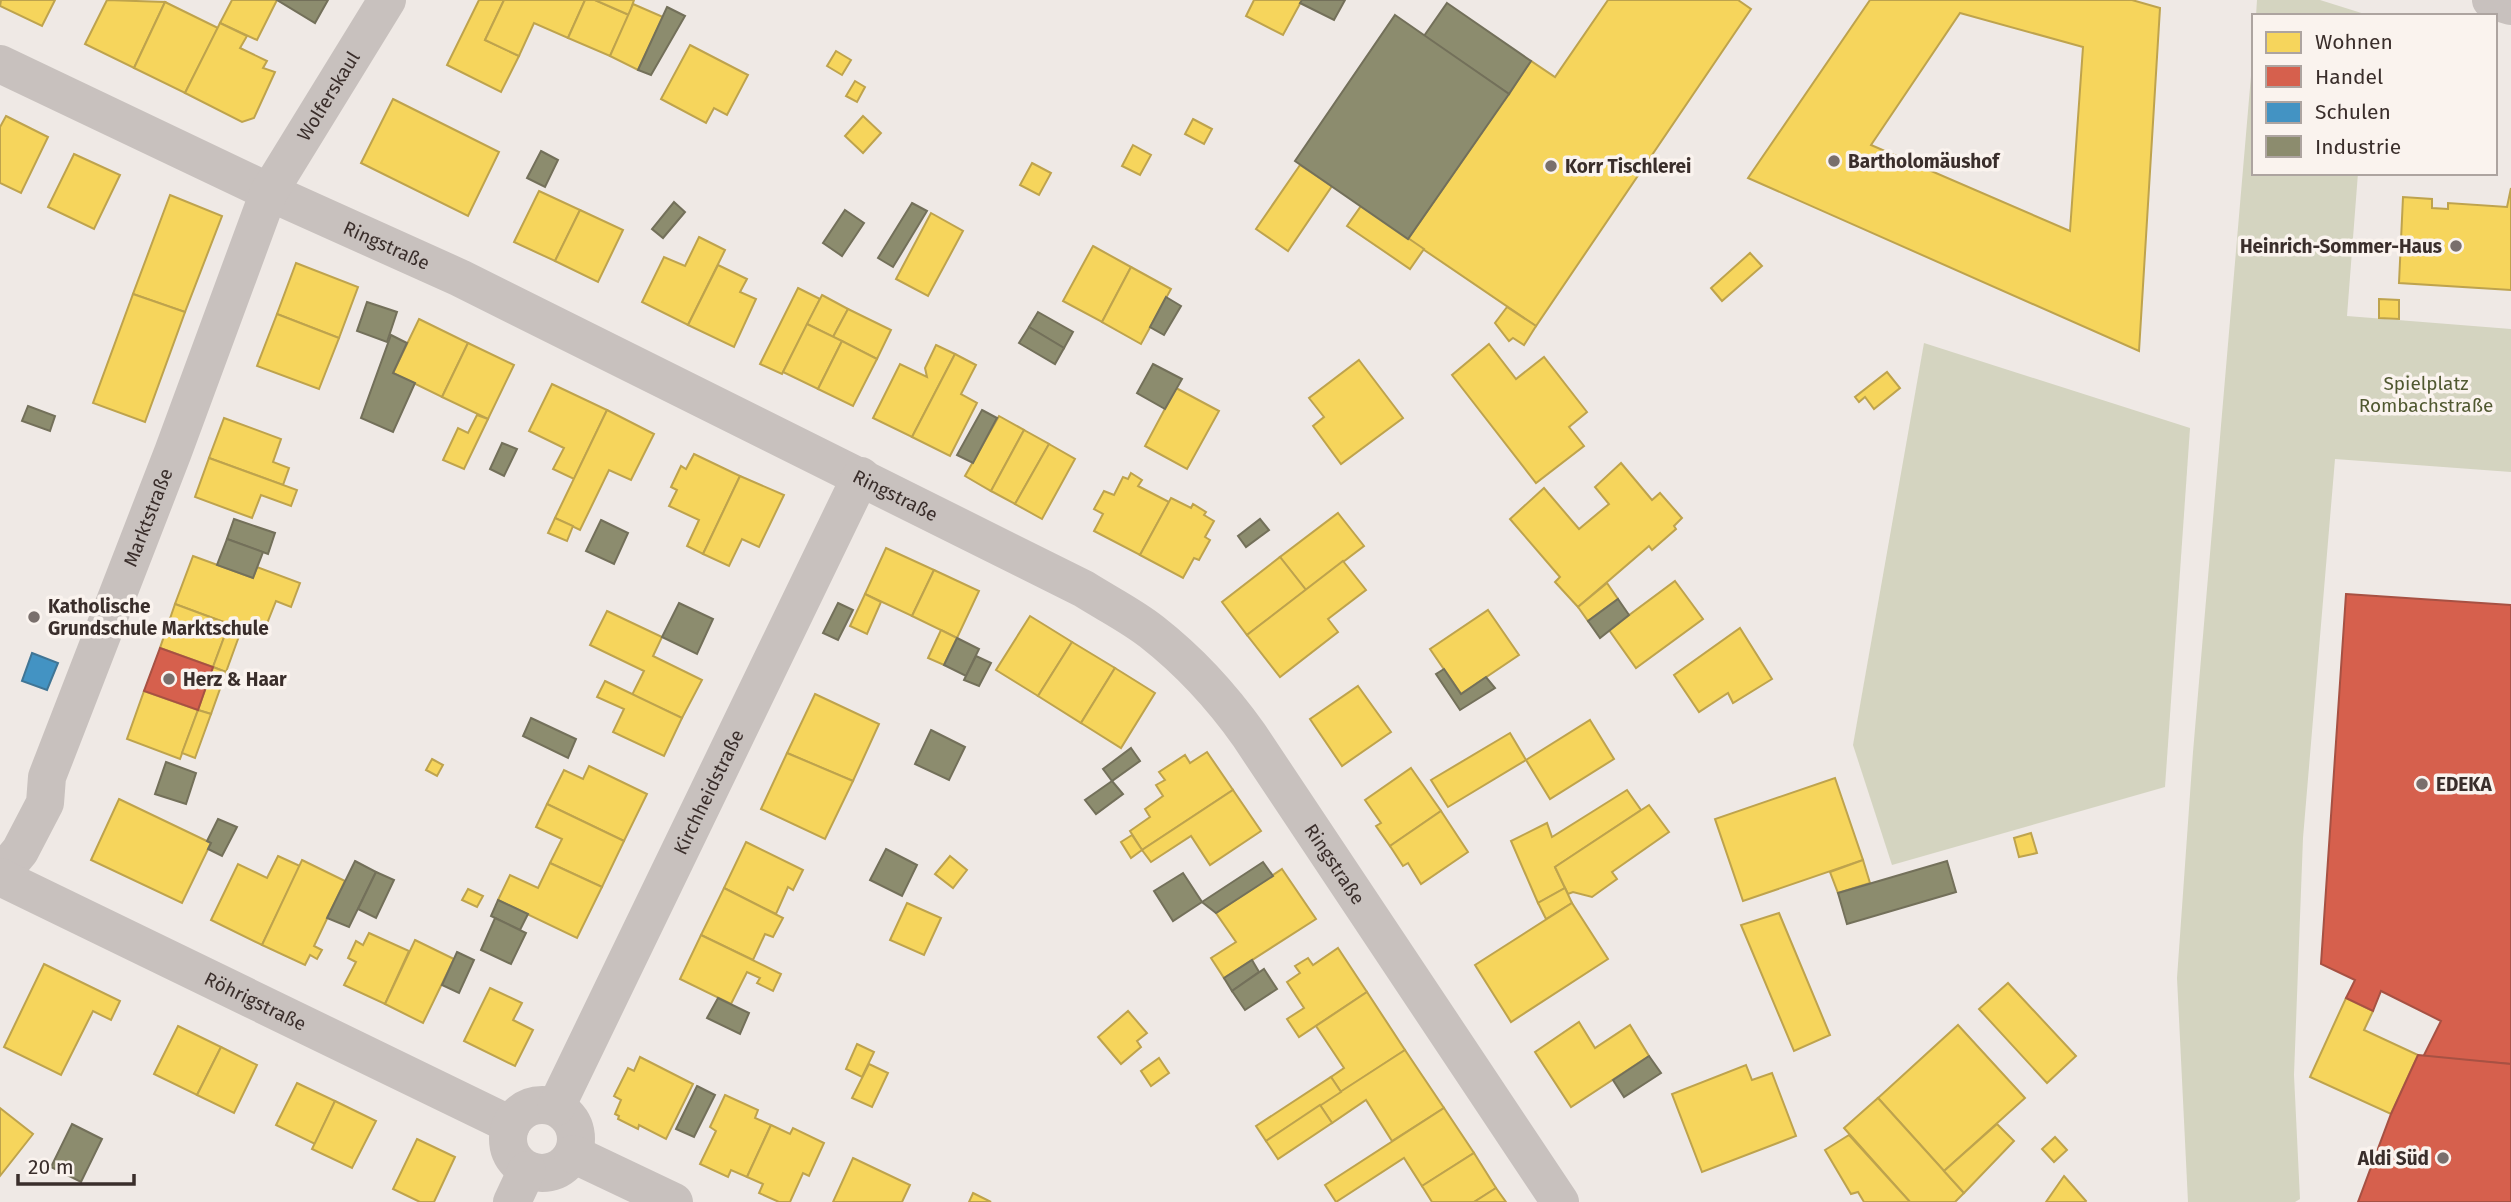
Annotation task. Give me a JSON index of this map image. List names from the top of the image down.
{
  "streets": {
    "street": [
      "Wolferskaul",
      "Ringstraße",
      "Marktstraße",
      "Kirchheidstraße",
      "Röhrigstraße"
    ]
  },
  "crossings": [
    ["Wolferskaul", "Ringstraße"],
    ["Wolferskaul", "Marktstraße"],
    ["Ringstraße", "Marktstraße"],
    ["Ringstraße", "Kirchheidstraße"],
    ["Marktstraße", "Röhrigstraße"]
  ],
  "parks": ["Spielplatz Rombachstraße"],
  "places": [
    "Bartholomäushof",
    "Korr Tischlerei",
    "Heinrich-Sommer-Haus",
    "Katholische Grundschule Marktschule",
    "Herz & Haar",
    "EDEKA",
    "Aldi Süd"
  ],
  "legend": [
    "Wohnen",
    "Handel",
    "Schulen",
    "Industrie"
  ],
  "scale_bar": "20 m"
}
